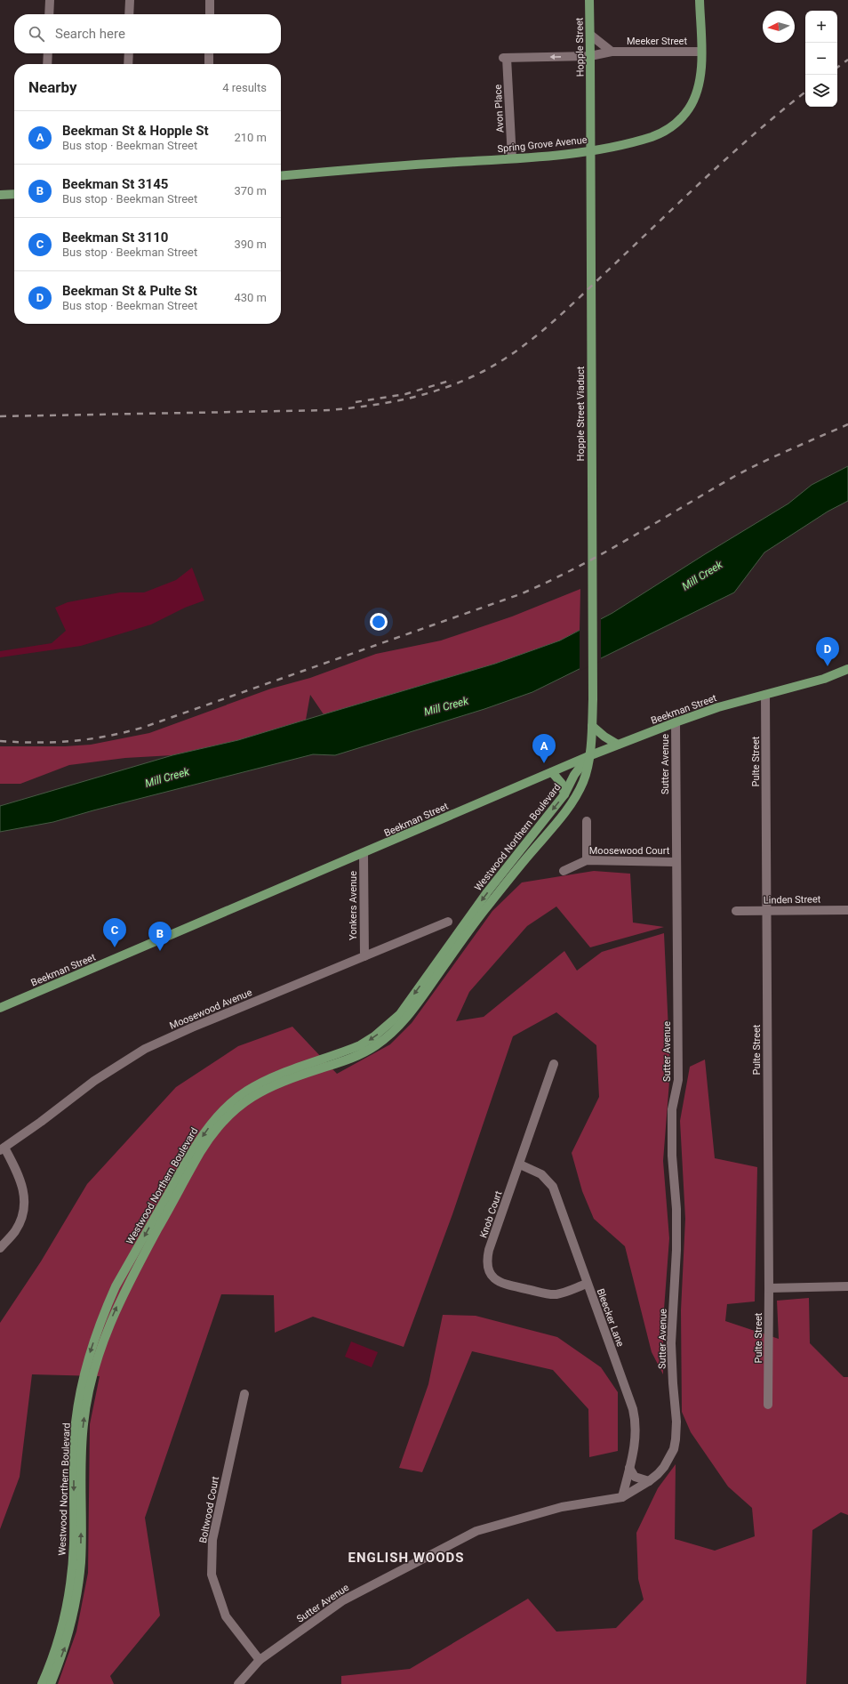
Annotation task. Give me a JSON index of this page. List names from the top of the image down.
{
  "streets": {
    "main road": [
      "Hopple Street",
      "Spring Grove Avenue",
      "Hopple Street Viaduct",
      "Beekman Street",
      "Westwood Northern Boulevard"
    ],
    "street": [
      "Meeker Street",
      "Avon Place",
      "Pulte Street",
      "Sutter Avenue",
      "Moosewood Court",
      "Linden Street",
      "Yonkers Avenue",
      "Moosewood Avenue",
      "Knob Court",
      "Bleecker Lane",
      "Boltwood Court"
    ]
  },
  "crossings": [
    ["Meeker Street", "Hopple Street"],
    ["Meeker Street", "Avon Place"],
    ["Meeker Street", "Spring Grove Avenue"],
    ["Hopple Street", "Hopple Street Viaduct"],
    ["Avon Place", "Spring Grove Avenue"],
    ["Beekman Street", "Pulte Street"],
    ["Beekman Street", "Sutter Avenue"],
    ["Beekman Street", "Westwood Northern Boulevard"],
    ["Beekman Street", "Yonkers Avenue"],
    ["Pulte Street", "Linden Street"],
    ["Sutter Avenue", "Moosewood Court"],
    ["Sutter Avenue", "Bleecker Lane"],
    ["Sutter Avenue", "Boltwood Court"],
    ["Yonkers Avenue", "Moosewood Avenue"],
    ["Knob Court", "Bleecker Lane"]
  ],
  "one_way": ["Meeker Street"],
  "districts": ["ENGLISH WOODS"],
  "water": ["Mill Creek"],
  "north": "left",
  "page": {
    "map_buttons": ["+", "−"],
    "search": "Search here",
    "heading": ["Nearby", "4 results"],
    "list": [
      {
        "mark": "A",
        "name": "Beekman St & Hopple St",
        "note": "Bus stop · Beekman Street",
        "value": "210 m"
      },
      {
        "mark": "B",
        "name": "Beekman St 3145",
        "note": "Bus stop · Beekman Street",
        "value": "370 m"
      },
      {
        "mark": "C",
        "name": "Beekman St 3110",
        "note": "Bus stop · Beekman Street",
        "value": "390 m"
      },
      {
        "mark": "D",
        "name": "Beekman St & Pulte St",
        "note": "Bus stop · Beekman Street",
        "value": "430 m"
      }
    ],
    "pins": [
      "D",
      "A",
      "C",
      "B"
    ]
  }
}
